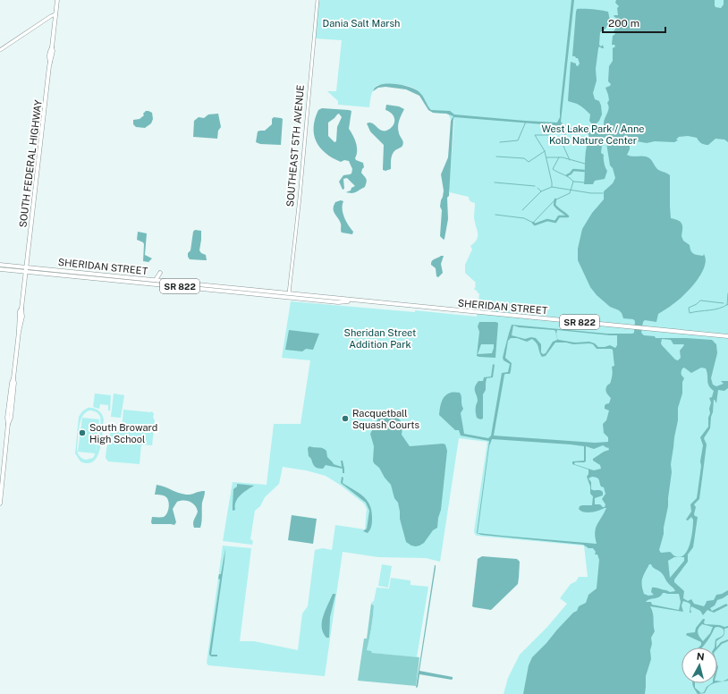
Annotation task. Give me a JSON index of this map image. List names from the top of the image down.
{
  "streets": {
    "main road": ["SOUTH FEDERAL HIGHWAY", "SHERIDAN STREET", "SR 822"],
    "street": ["SOUTHEAST 5TH AVENUE"]
  },
  "crossings": [
    ["SOUTHEAST 5TH AVENUE", "SHERIDAN STREET"],
    ["SOUTH FEDERAL HIGHWAY", "SHERIDAN STREET"]
  ],
  "parks": ["Dania Salt Marsh", "West Lake Park / Anne Kolb Nature Center", "Sheridan Street Addition Park"],
  "places": ["Racquetball Squash Courts", "South Broward High School"],
  "scale_bar": "200 m",
  "north": "top"
}
